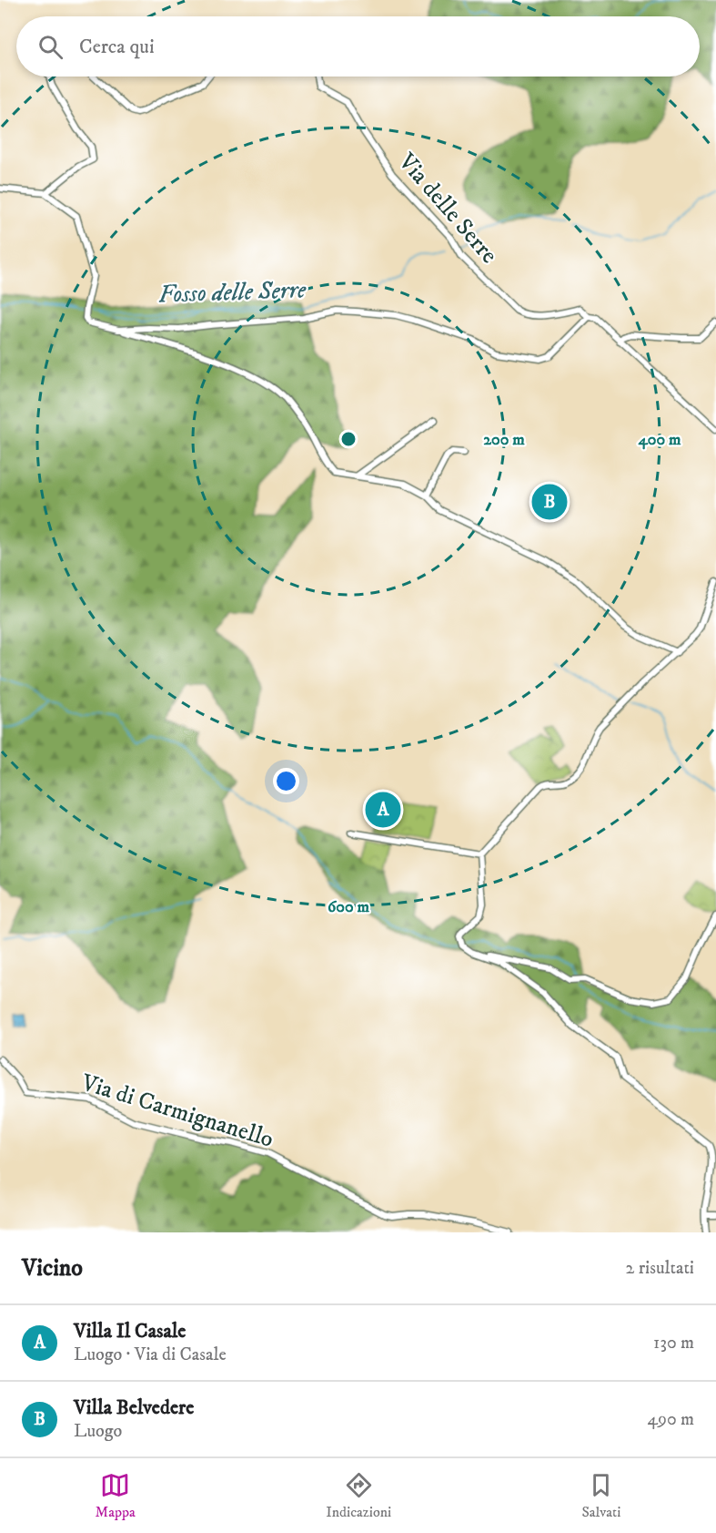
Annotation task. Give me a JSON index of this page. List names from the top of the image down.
{
  "streets": {
    "street": ["Via delle Serre", "Via di Carmignanello"]
  },
  "water": ["Fosso delle Serre"],
  "page": {
    "search": "Cerca qui",
    "pins": ["B", "A"],
    "heading": ["Vicino", "2 risultati"],
    "list": [
      {
        "mark": "A",
        "name": "Villa Il Casale",
        "note": "Luogo · Via di Casale",
        "value": "130 m"
      },
      {
        "mark": "B",
        "name": "Villa Belvedere",
        "note": "Luogo",
        "value": "490 m"
      }
    ],
    "nav": ["Mappa", "Indicazioni", "Salvati"]
  },
  "rings": ["200 m", "400 m", "600 m"]
}
